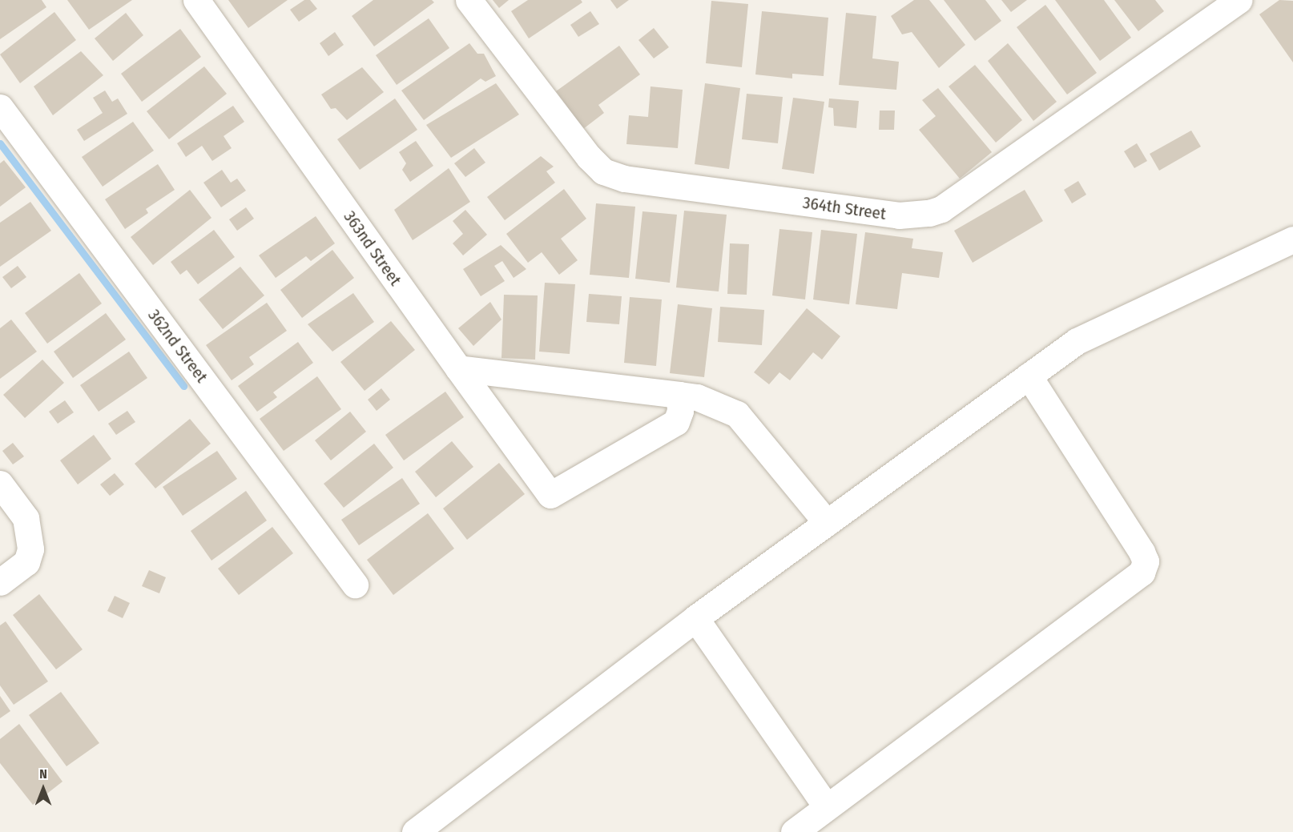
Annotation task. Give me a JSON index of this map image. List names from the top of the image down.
{
  "streets": {
    "street": ["364th Street", "363nd Street", "362nd Street"]
  },
  "north": "top"
}
